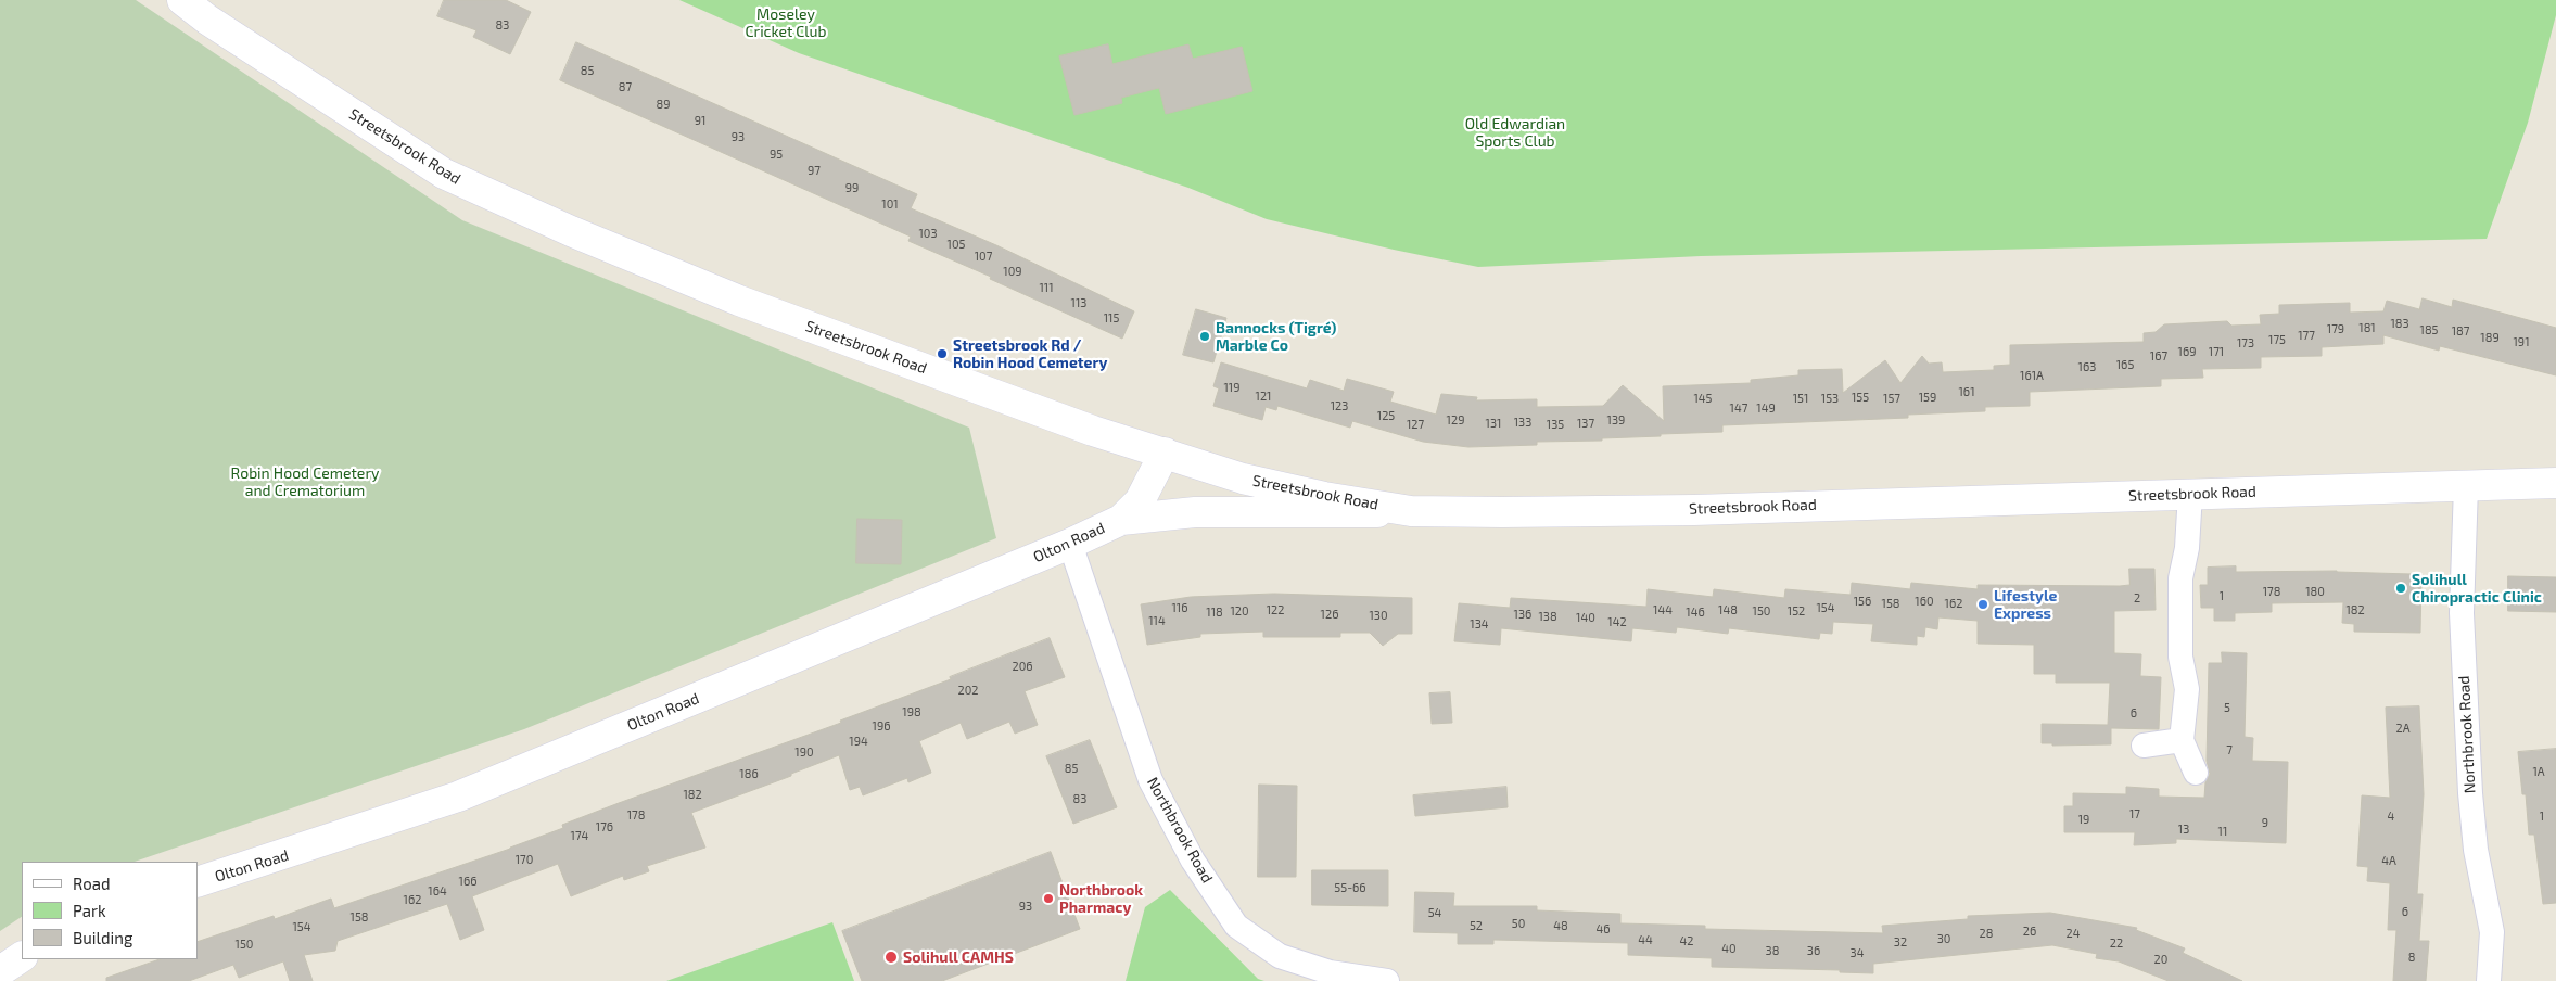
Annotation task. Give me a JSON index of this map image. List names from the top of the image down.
{
  "streets": {
    "main road": ["Streetsbrook Road", "Olton Road"],
    "street": ["Northbrook Road"]
  },
  "crossings": [
    ["Streetsbrook Road", "Olton Road"],
    ["Streetsbrook Road", "Northbrook Road"],
    ["Olton Road", "Northbrook Road"]
  ],
  "parks": ["Moseley Cricket Club", "Old Edwardian Sports Club", "Robin Hood Cemetery and Crematorium"],
  "places": [
    "Bannocks (Tigré) Marble Co",
    "Streetsbrook Rd / Robin Hood Cemetery",
    "Solihull Chiropractic Clinic",
    "Lifestyle Express",
    "Northbrook Pharmacy",
    "Solihull CAMHS"
  ],
  "house_numbers": [
    "83",
    "85",
    "87",
    "89",
    "91",
    "93",
    "95",
    "97",
    "99",
    "101",
    "103",
    "105",
    "107",
    "109",
    "111",
    "113",
    "115",
    "183",
    "181",
    "179",
    "185",
    "187",
    "177",
    "189",
    "175",
    "191",
    "173",
    "169",
    "171",
    "167",
    "165",
    "163",
    "161A",
    "119",
    "161",
    "121",
    "155",
    "159",
    "145",
    "151",
    "153",
    "157",
    "123",
    "147",
    "149",
    "125",
    "129",
    "139",
    "133",
    "131",
    "137",
    "127",
    "135",
    "178",
    "180",
    "1",
    "2",
    "156",
    "160",
    "158",
    "162",
    "116",
    "154",
    "122",
    "144",
    "148",
    "182",
    "120",
    "150",
    "152",
    "118",
    "146",
    "126",
    "136",
    "130",
    "138",
    "140",
    "114",
    "142",
    "134",
    "206",
    "202",
    "5",
    "198",
    "6",
    "196",
    "2A",
    "194",
    "7",
    "190",
    "85",
    "1A",
    "186",
    "182",
    "83",
    "17",
    "178",
    "4",
    "1",
    "19",
    "9",
    "176",
    "13",
    "11",
    "174",
    "170",
    "4A",
    "166",
    "55-66",
    "164",
    "162",
    "93",
    "6",
    "54",
    "158",
    "50",
    "52",
    "48",
    "154",
    "46",
    "26",
    "28",
    "24",
    "30",
    "44",
    "42",
    "32",
    "22",
    "150",
    "40",
    "38",
    "36",
    "34",
    "8",
    "20"
  ],
  "legend": ["Road", "Park", "Building"]
}
